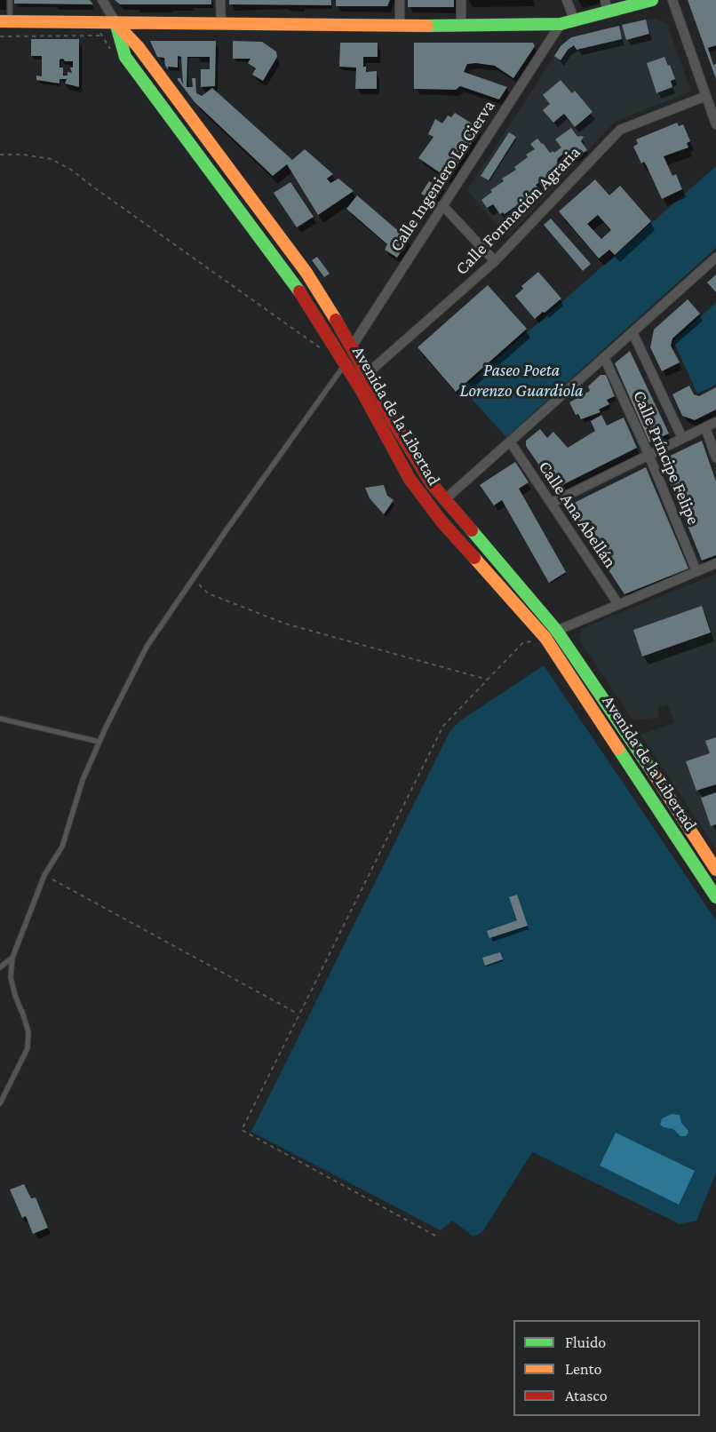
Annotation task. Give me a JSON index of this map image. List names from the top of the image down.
{
  "streets": {
    "main road": ["Avenida de la Libertad"],
    "street": [
      "Calle Ingeniero La Cierva",
      "Calle Formación Agraria",
      "Calle Príncipe Felipe",
      "Calle Ana Abellán"
    ]
  },
  "parks": ["Paseo Poeta Lorenzo Guardiola"],
  "legend": ["Fluido", "Lento", "Atasco"]
}
